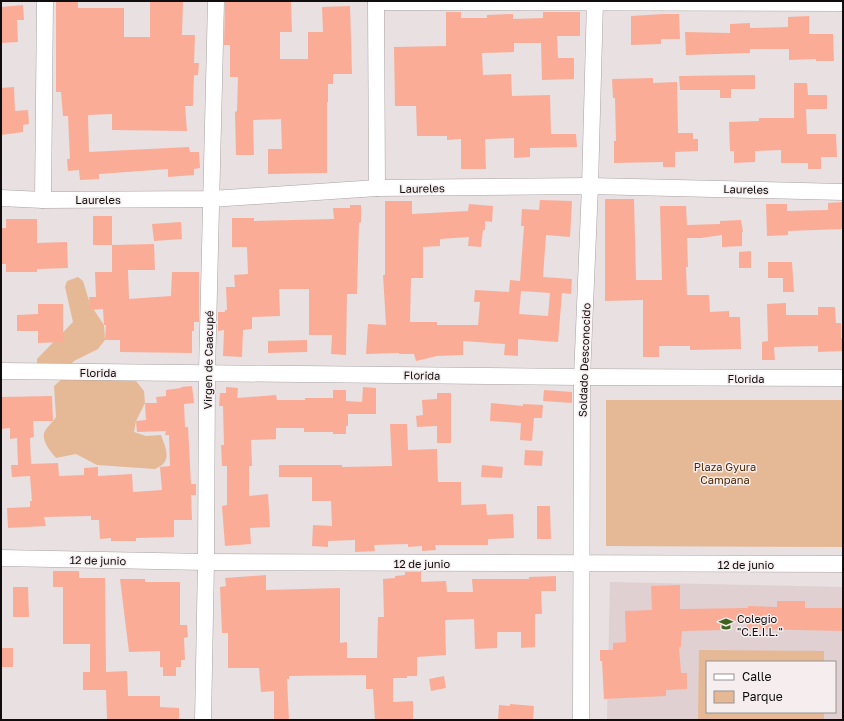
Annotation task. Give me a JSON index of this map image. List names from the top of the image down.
{
  "streets": {
    "street": [
      "Laureles",
      "Virgen de Caacupé",
      "Soldado Desconocido",
      "Florida",
      "12 de junio"
    ]
  },
  "crossings": [
    ["Laureles", "Virgen de Caacupé"],
    ["Laureles", "Soldado Desconocido"],
    ["Virgen de Caacupé", "Florida"],
    ["Virgen de Caacupé", "12 de junio"],
    ["Soldado Desconocido", "Florida"],
    ["Soldado Desconocido", "12 de junio"]
  ],
  "parks": ["Plaza Gyura Campana"],
  "places": {
    "school or university": ["Colegio \"C.E.I.L.\""]
  },
  "legend": ["Calle", "Parque"]
}
